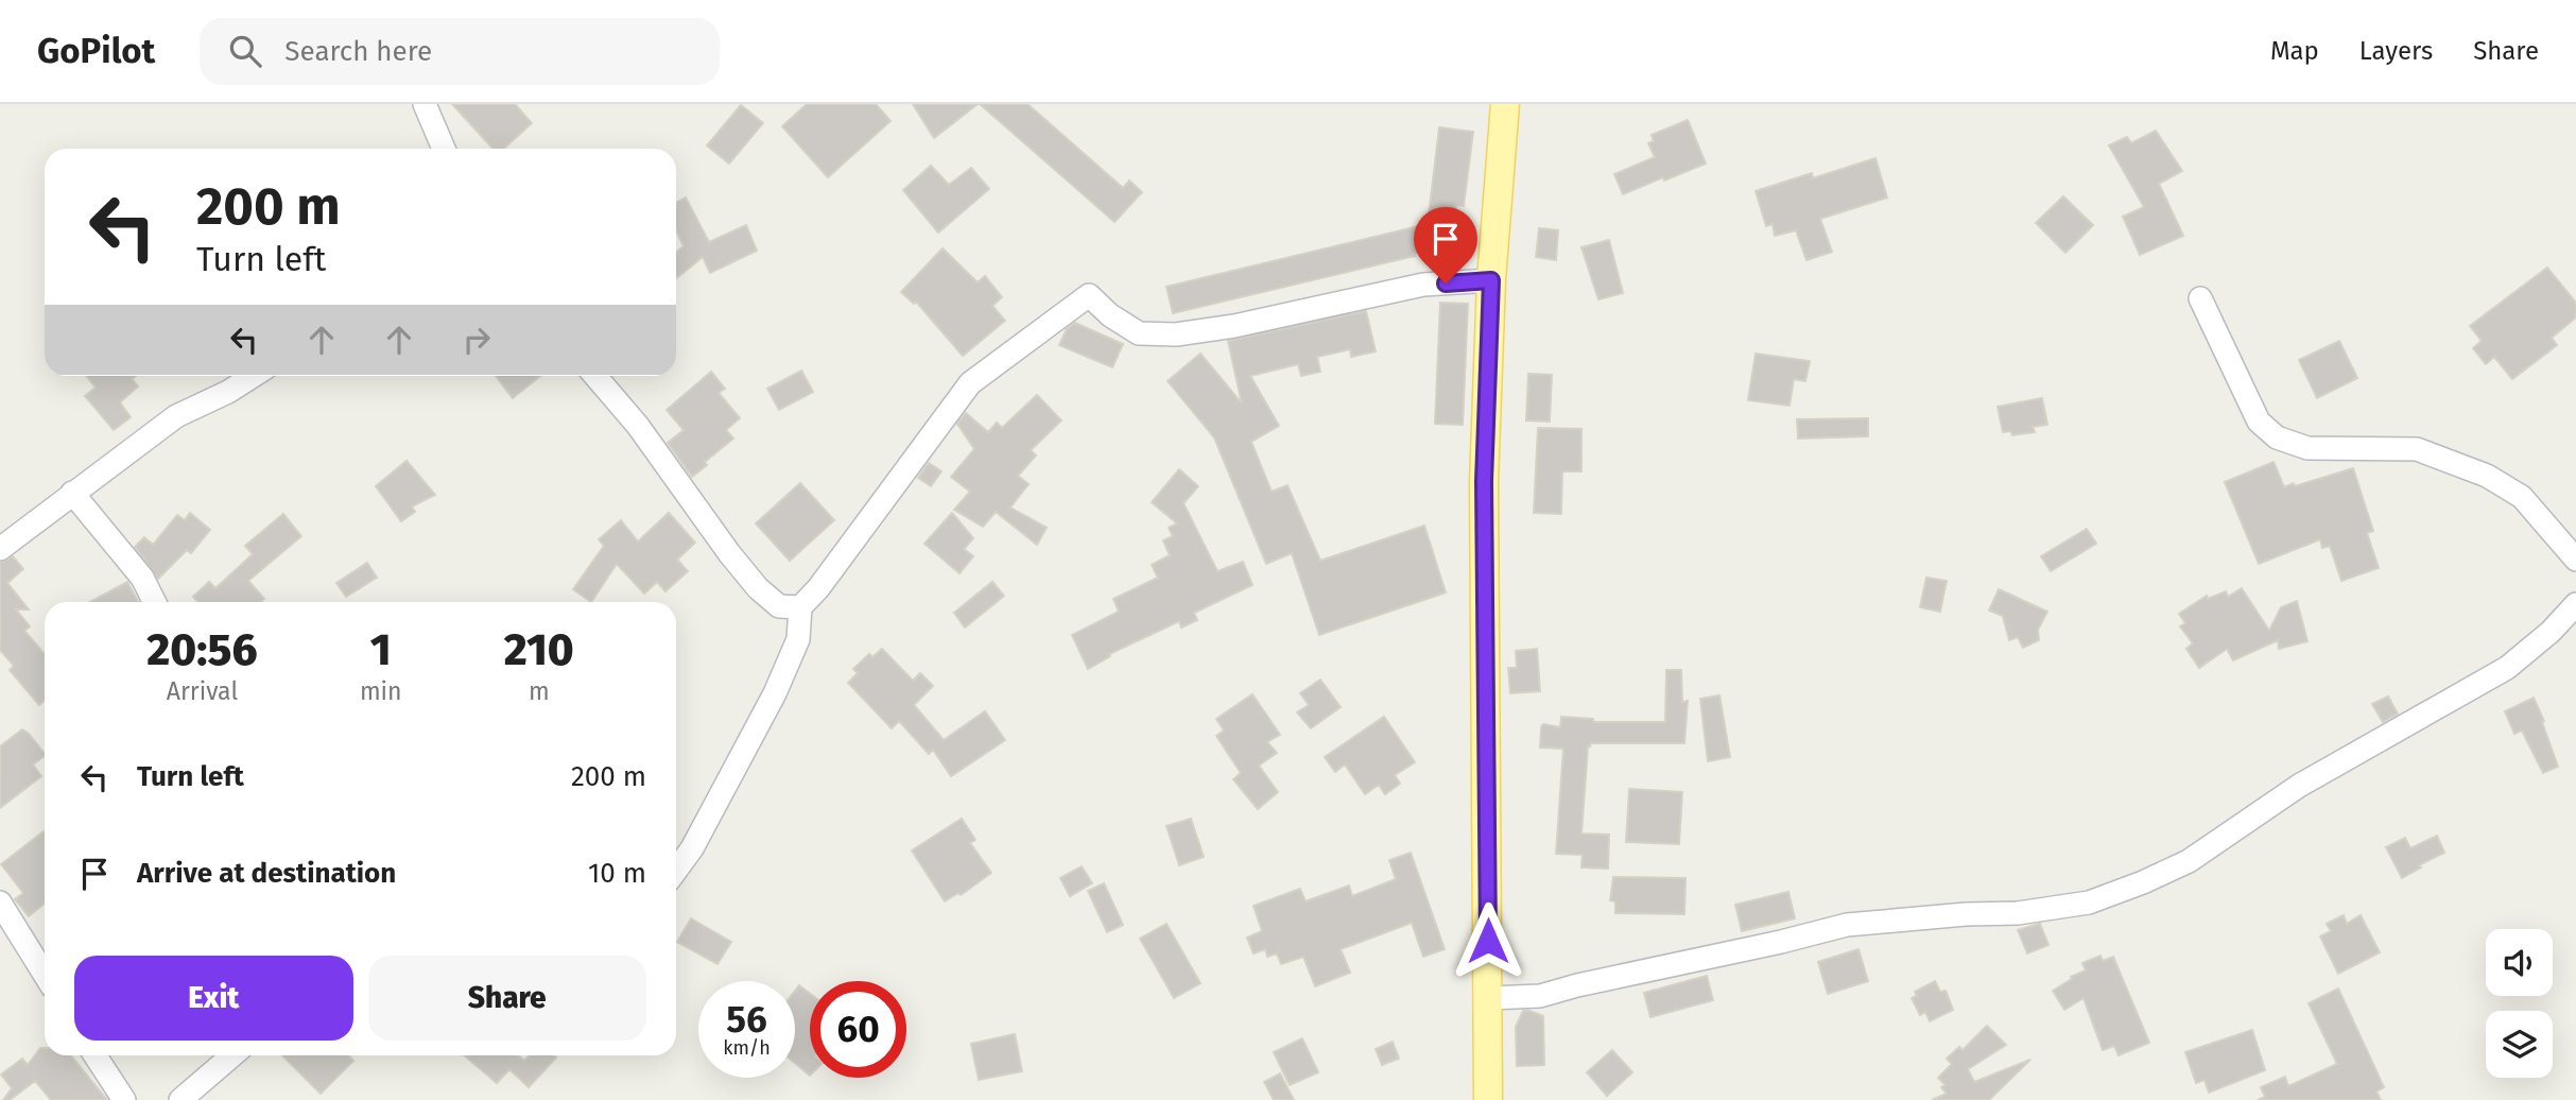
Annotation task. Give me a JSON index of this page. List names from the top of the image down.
{
  "page": {
    "header": "GoPilot",
    "search": "Search here",
    "nav": ["Map", "Layers", "Share"],
    "turn": ["200 m", "Turn left"],
    "eta": [
      "20:56",
      "Arrival",
      "1",
      "min",
      "210",
      "m"
    ],
    "list": [
      {
        "name": "Turn left",
        "value": "200 m"
      },
      {
        "name": "Arrive at destination",
        "value": "10 m"
      }
    ],
    "buttons": ["Exit", "Share"],
    "speed": "56 km/h",
    "limit": "60"
  }
}
